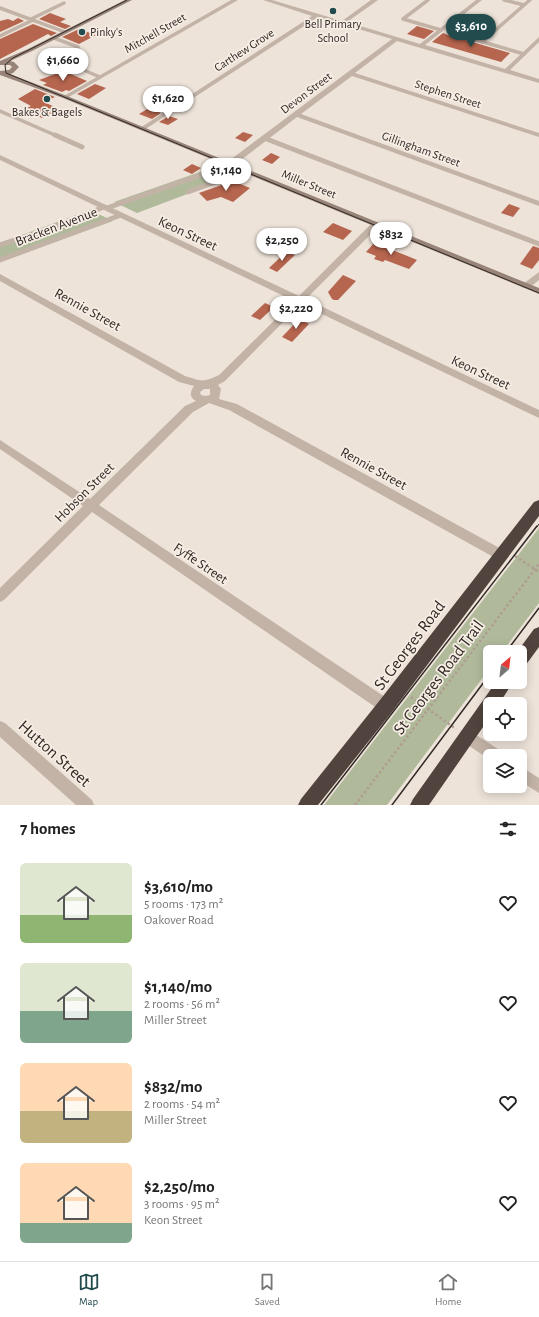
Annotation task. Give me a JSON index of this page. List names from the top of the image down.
{
  "streets": {
    "highway": ["St Georges Road"],
    "street": [
      "Mitchell Street",
      "Carthew Grove",
      "Devon Street",
      "Stephen Street",
      "Gillingham Street",
      "Miller Street",
      "Keon Street",
      "Rennie Street",
      "Hobson Street",
      "Fyffe Street",
      "Hutton Street"
    ],
    "lane": ["Bracken Avenue"],
    "path": ["St Georges Road Trail"]
  },
  "crossings": [
    ["Mitchell Street", "Miller Street"],
    ["Carthew Grove", "Miller Street"],
    ["Devon Street", "Stephen Street"],
    ["Devon Street", "Gillingham Street"],
    ["Devon Street", "Miller Street"],
    ["Devon Street", "Bracken Avenue"],
    ["Miller Street", "Bracken Avenue"],
    ["Bracken Avenue", "Keon Street"],
    ["Rennie Street", "Hobson Street"],
    ["Rennie Street", "St Georges Road"],
    ["Hobson Street", "Fyffe Street"],
    ["Fyffe Street", "St Georges Road"]
  ],
  "places": ["Bell Primary School", "Pinky's", "Bakes & Bagels"],
  "north": "top right",
  "page": {
    "price": [
      "$3,610",
      "$1,660",
      "$1,620",
      "$1,140",
      "$832",
      "$2,250",
      "$2,220"
    ],
    "heading": "7 homes",
    "list": [
      {
        "name": "$3,610/mo",
        "note": "5 rooms · 173 m² · Oakover Road"
      },
      {
        "name": "$1,140/mo",
        "note": "2 rooms · 56 m² · Miller Street"
      },
      {
        "name": "$832/mo",
        "note": "2 rooms · 54 m² · Miller Street"
      },
      {
        "name": "$2,250/mo",
        "note": "3 rooms · 95 m² · Keon Street"
      }
    ],
    "tabs": ["Map", "Saved", "Home"]
  }
}
